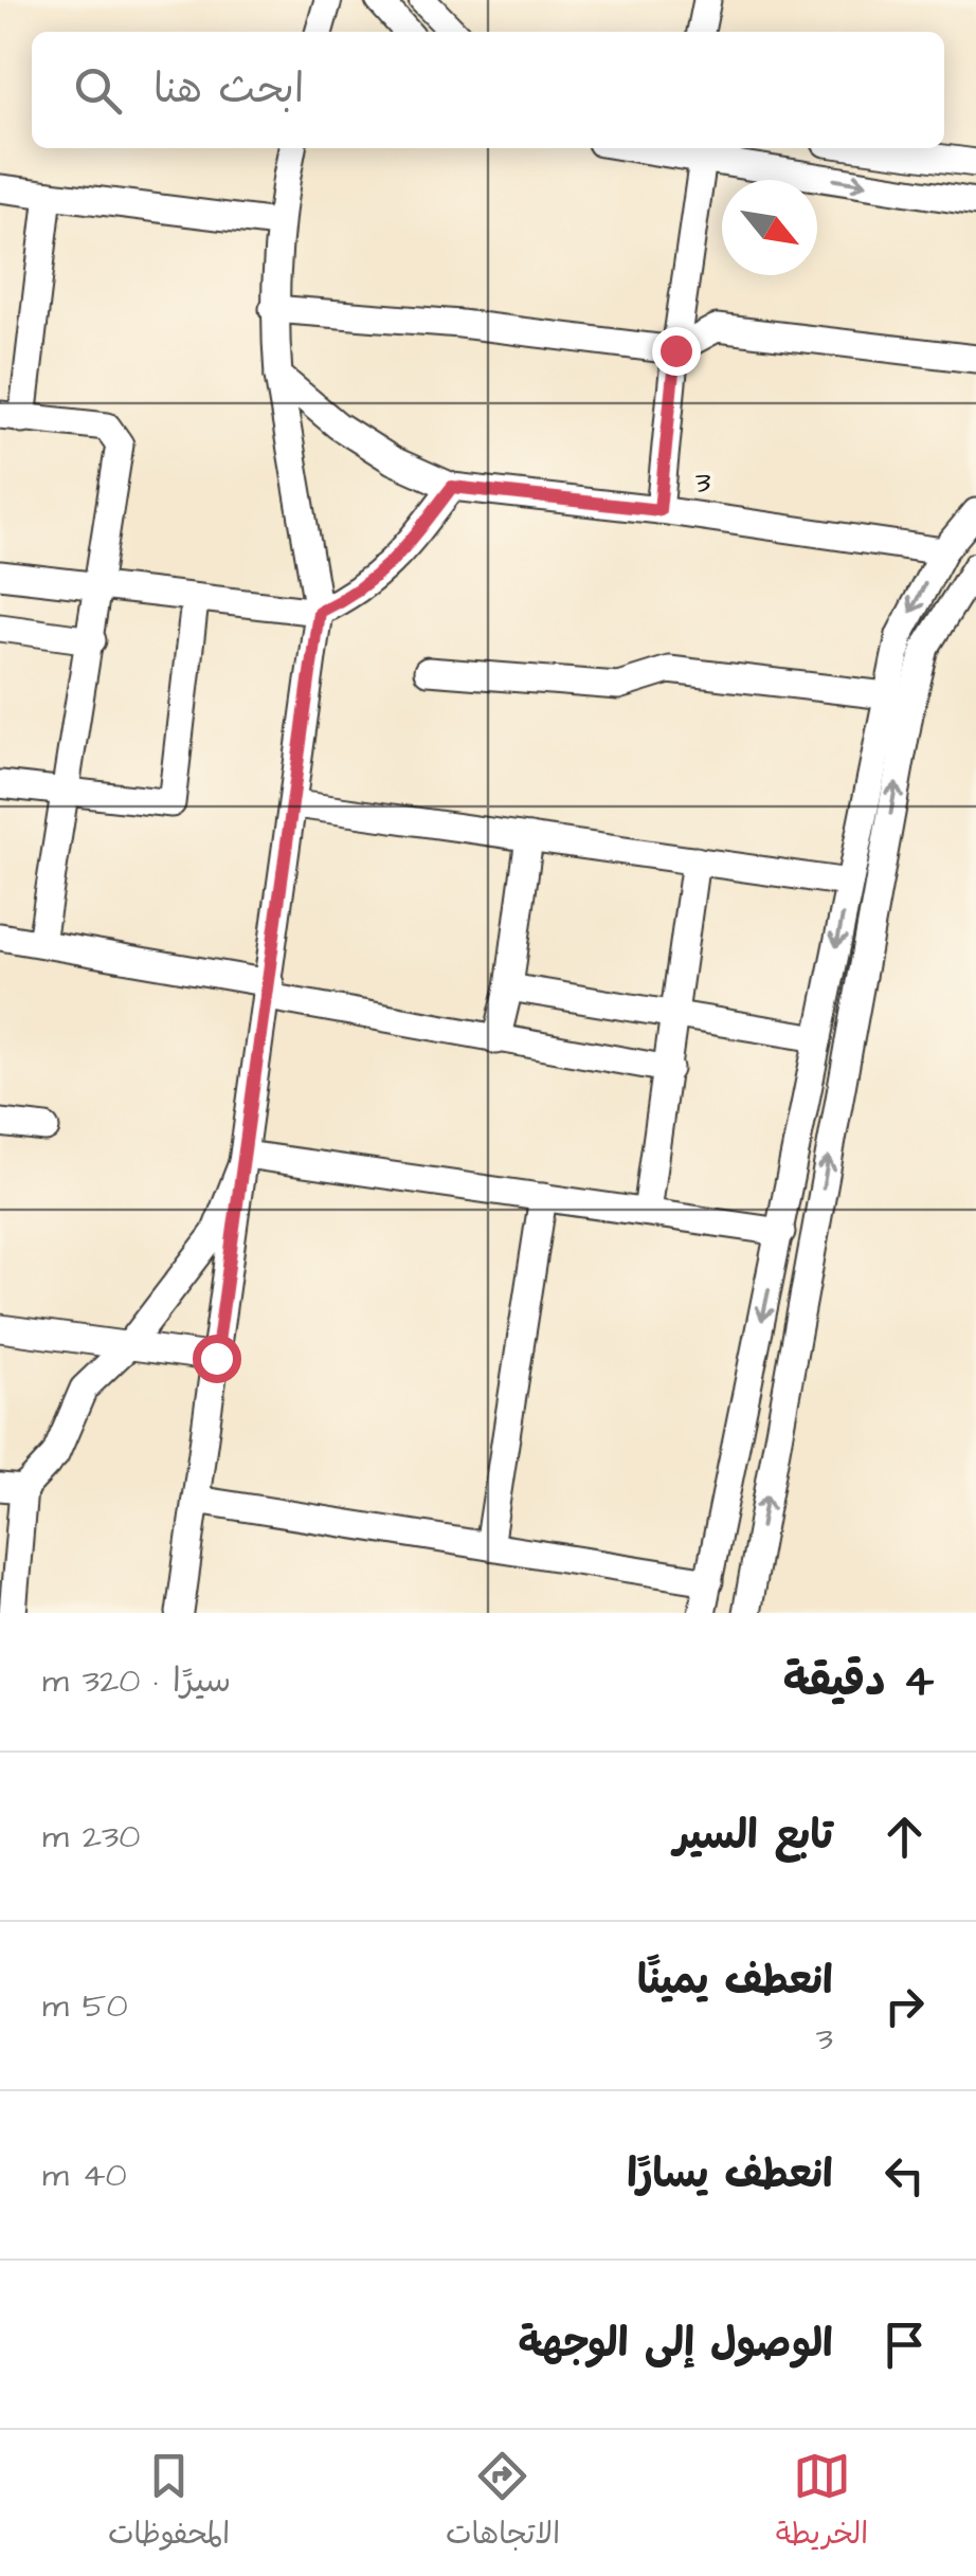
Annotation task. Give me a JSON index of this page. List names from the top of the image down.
{
  "streets": {
    "street": ["3"]
  },
  "north": "bottom right",
  "page": {
    "search": "ابحث هنا",
    "heading": ["4 دقيقة", "سيرًا · 320 m"],
    "list": [
      ["تابع السير", "230 m"],
      ["انعطف يمينًا", "3", "50 m"],
      ["انعطف يسارًا", "40 m"],
      "الوصول إلى الوجهة"
    ],
    "nav": ["الخريطة", "الاتجاهات", "المحفوظات"]
  }
}
